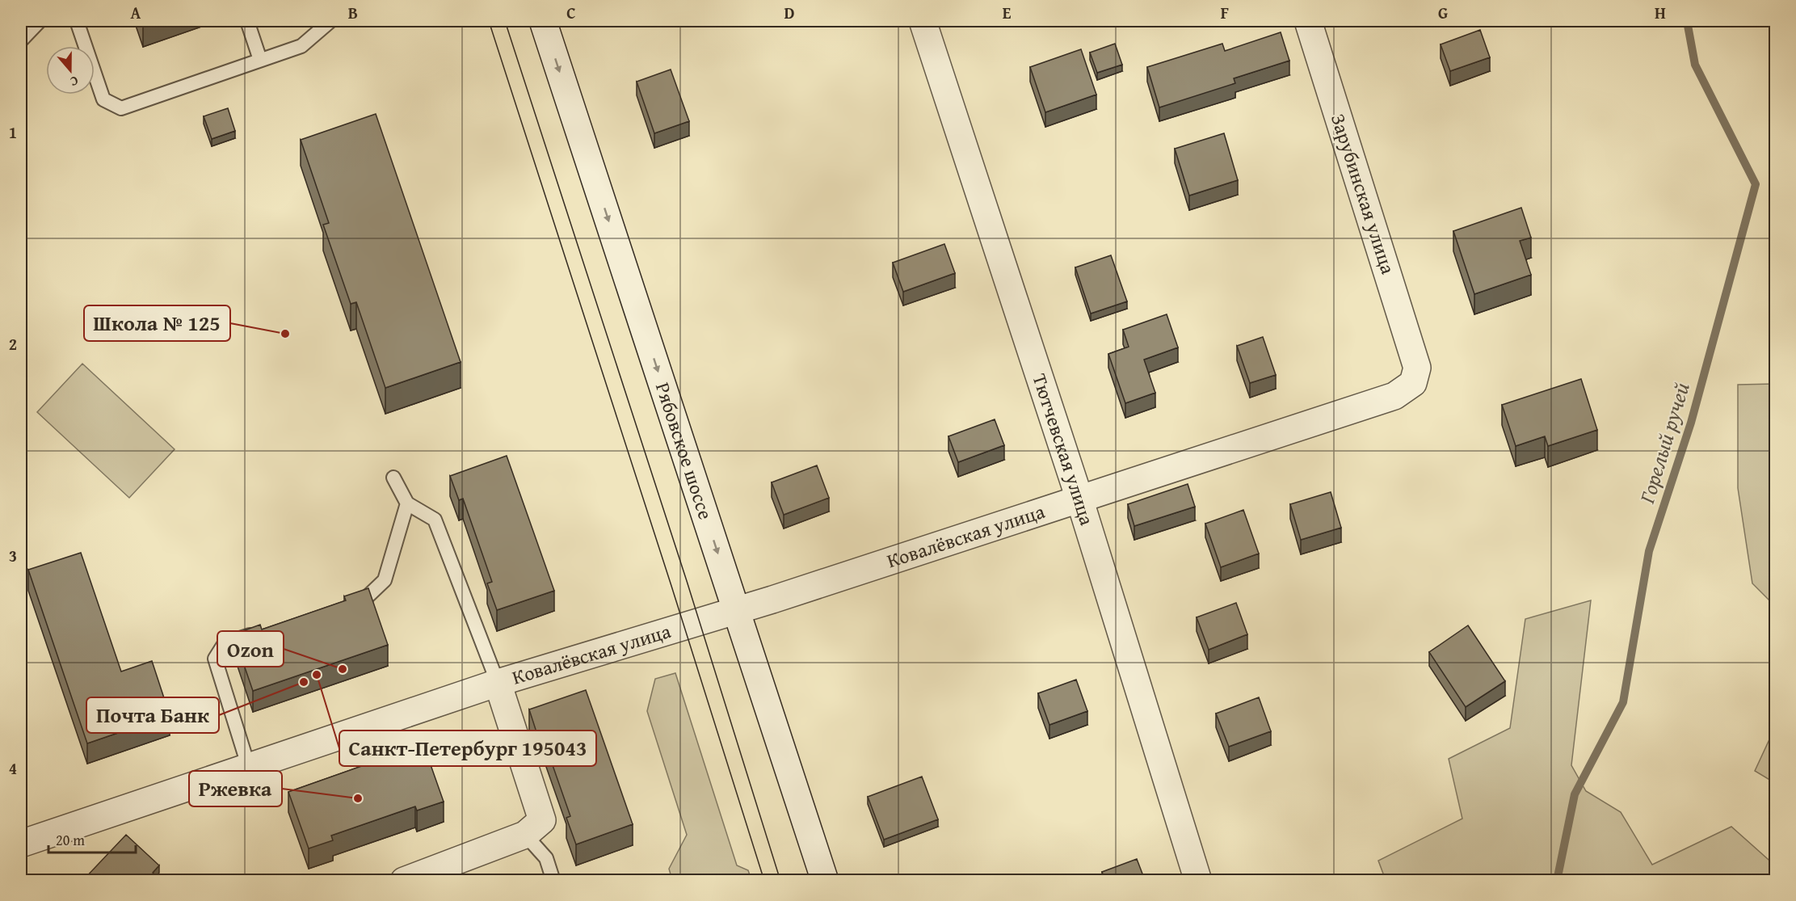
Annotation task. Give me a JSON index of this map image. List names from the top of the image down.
{
  "streets": {
    "street": [
      "Зарубинская улица",
      "Рябовское шоссе",
      "Тютчевская улица",
      "Ковалёвская улица"
    ]
  },
  "crossings": [
    ["Зарубинская улица", "Ковалёвская улица"],
    ["Рябовское шоссе", "Ковалёвская улица"],
    ["Тютчевская улица", "Ковалёвская улица"]
  ],
  "one_way": ["Рябовское шоссе"],
  "water": ["Горелый ручей"],
  "places": [
    "Школа № 125",
    "Ozon",
    "Санкт-Петербург 195043",
    "Почта Банк",
    "Ржевка"
  ],
  "scale_bar": "20 m",
  "north": "bottom",
  "grid": {
    "columns": [
      "A",
      "B",
      "C",
      "D",
      "E",
      "F",
      "G",
      "H"
    ],
    "rows": [
      "1",
      "2",
      "3",
      "4"
    ]
  }
}
